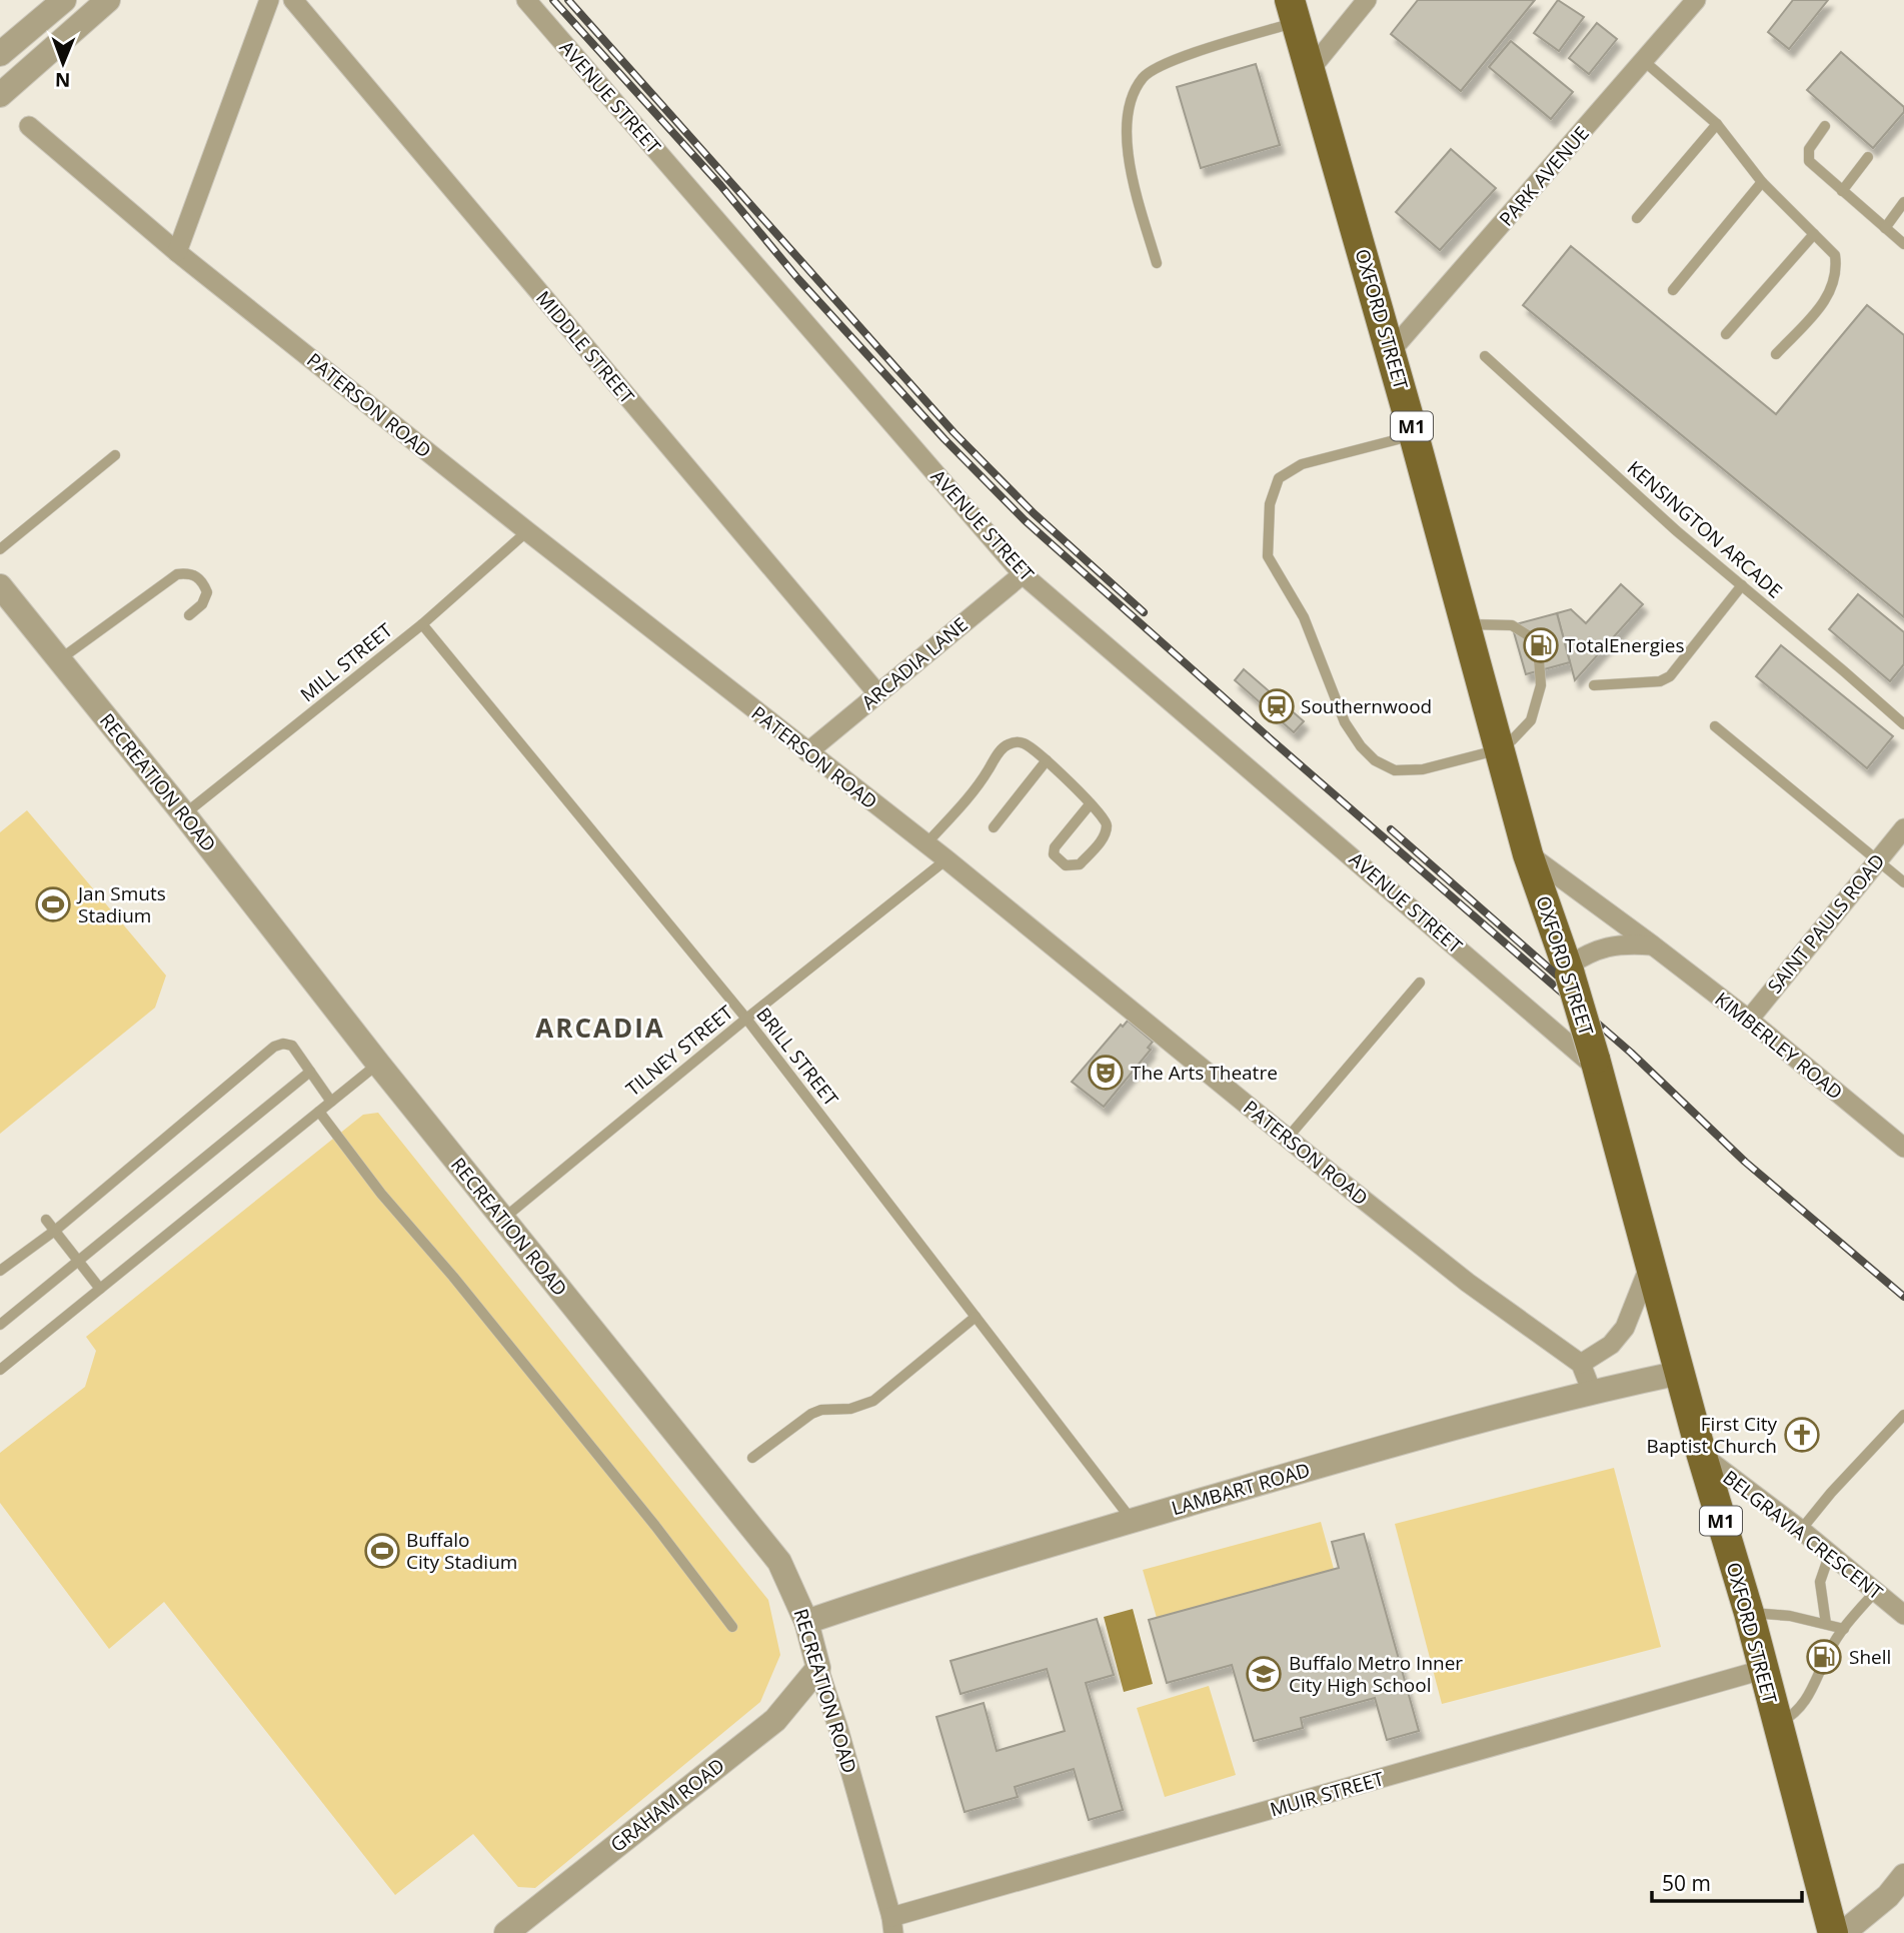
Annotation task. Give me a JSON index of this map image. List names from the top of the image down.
{
  "streets": {
    "main road": ["OXFORD STREET", "M1"],
    "street": [
      "AVENUE STREET",
      "PARK AVENUE",
      "MIDDLE STREET",
      "PATERSON ROAD",
      "ARCADIA LANE",
      "RECREATION ROAD",
      "SAINT PAULS ROAD",
      "KIMBERLEY ROAD",
      "LAMBART ROAD",
      "BELGRAVIA CRESCENT",
      "MUIR STREET",
      "GRAHAM ROAD"
    ],
    "lane": [
      "KENSINGTON ARCADE",
      "MILL STREET",
      "TILNEY STREET",
      "BRILL STREET"
    ]
  },
  "crossings": [
    ["AVENUE STREET", "OXFORD STREET"],
    ["AVENUE STREET", "ARCADIA LANE"],
    ["PARK AVENUE", "OXFORD STREET"],
    ["OXFORD STREET", "KIMBERLEY ROAD"],
    ["OXFORD STREET", "LAMBART ROAD"],
    ["OXFORD STREET", "BELGRAVIA CRESCENT"],
    ["OXFORD STREET", "MUIR STREET"],
    ["MIDDLE STREET", "ARCADIA LANE"],
    ["PATERSON ROAD", "MILL STREET"],
    ["PATERSON ROAD", "ARCADIA LANE"],
    ["PATERSON ROAD", "TILNEY STREET"],
    ["MILL STREET", "RECREATION ROAD"],
    ["MILL STREET", "BRILL STREET"],
    ["RECREATION ROAD", "TILNEY STREET"],
    ["RECREATION ROAD", "LAMBART ROAD"],
    ["RECREATION ROAD", "MUIR STREET"],
    ["RECREATION ROAD", "GRAHAM ROAD"],
    ["SAINT PAULS ROAD", "KIMBERLEY ROAD"],
    ["TILNEY STREET", "BRILL STREET"],
    ["BRILL STREET", "LAMBART ROAD"]
  ],
  "districts": ["ARCADIA"],
  "places": {
    "fuel station": ["TotalEnergies", "Shell"],
    "station": ["Southernwood"],
    "sports": ["Jan Smuts Stadium", "Buffalo City Stadium"],
    "theatre": ["The Arts Theatre"],
    "church": ["First City Baptist Church"],
    "school or university": ["Buffalo Metro Inner City High School"]
  },
  "scale_bar": "50 m",
  "north": "bottom"
}
